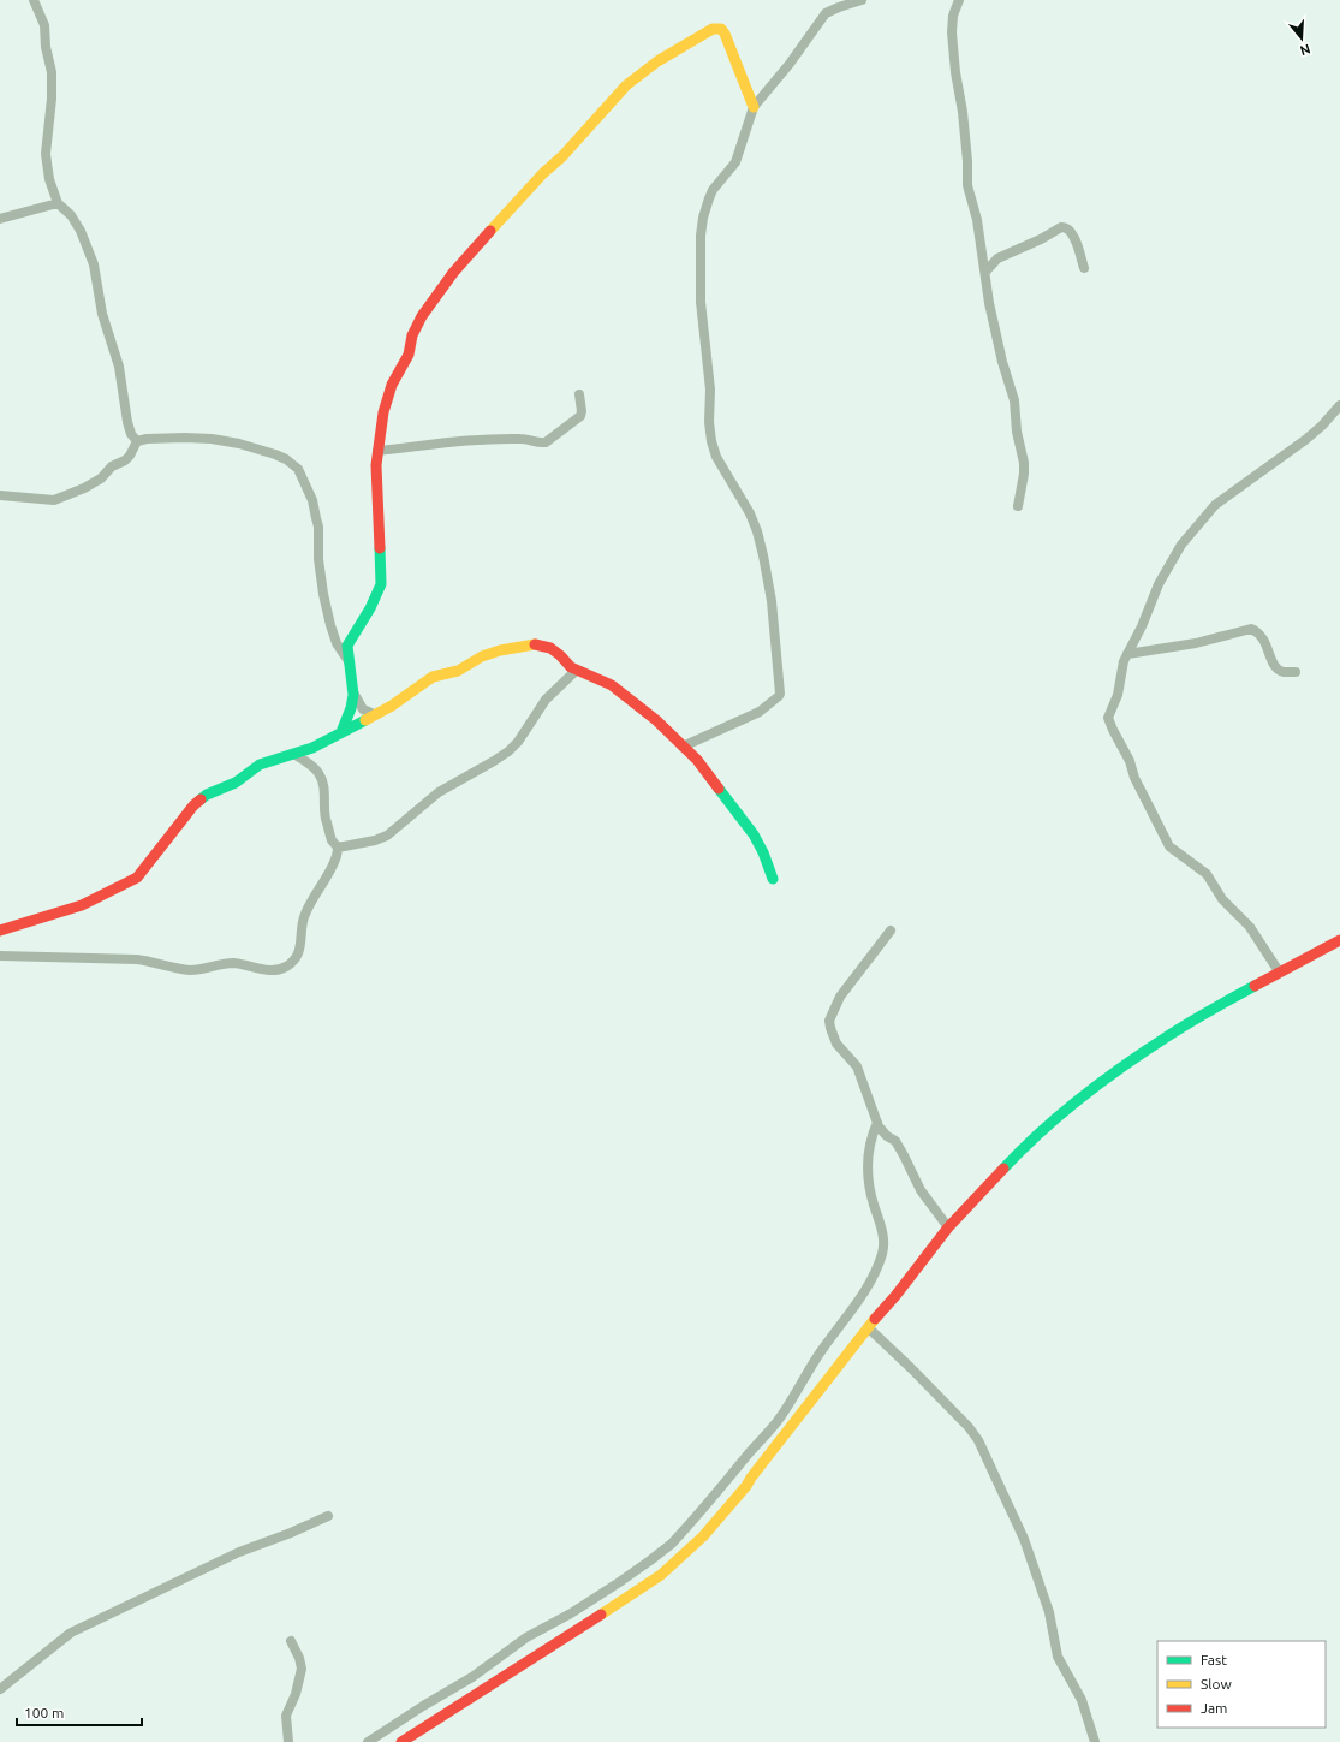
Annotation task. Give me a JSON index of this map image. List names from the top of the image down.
{
  "legend": ["Fast", "Slow", "Jam"],
  "scale_bar": "100 m",
  "north": "bottom"
}
